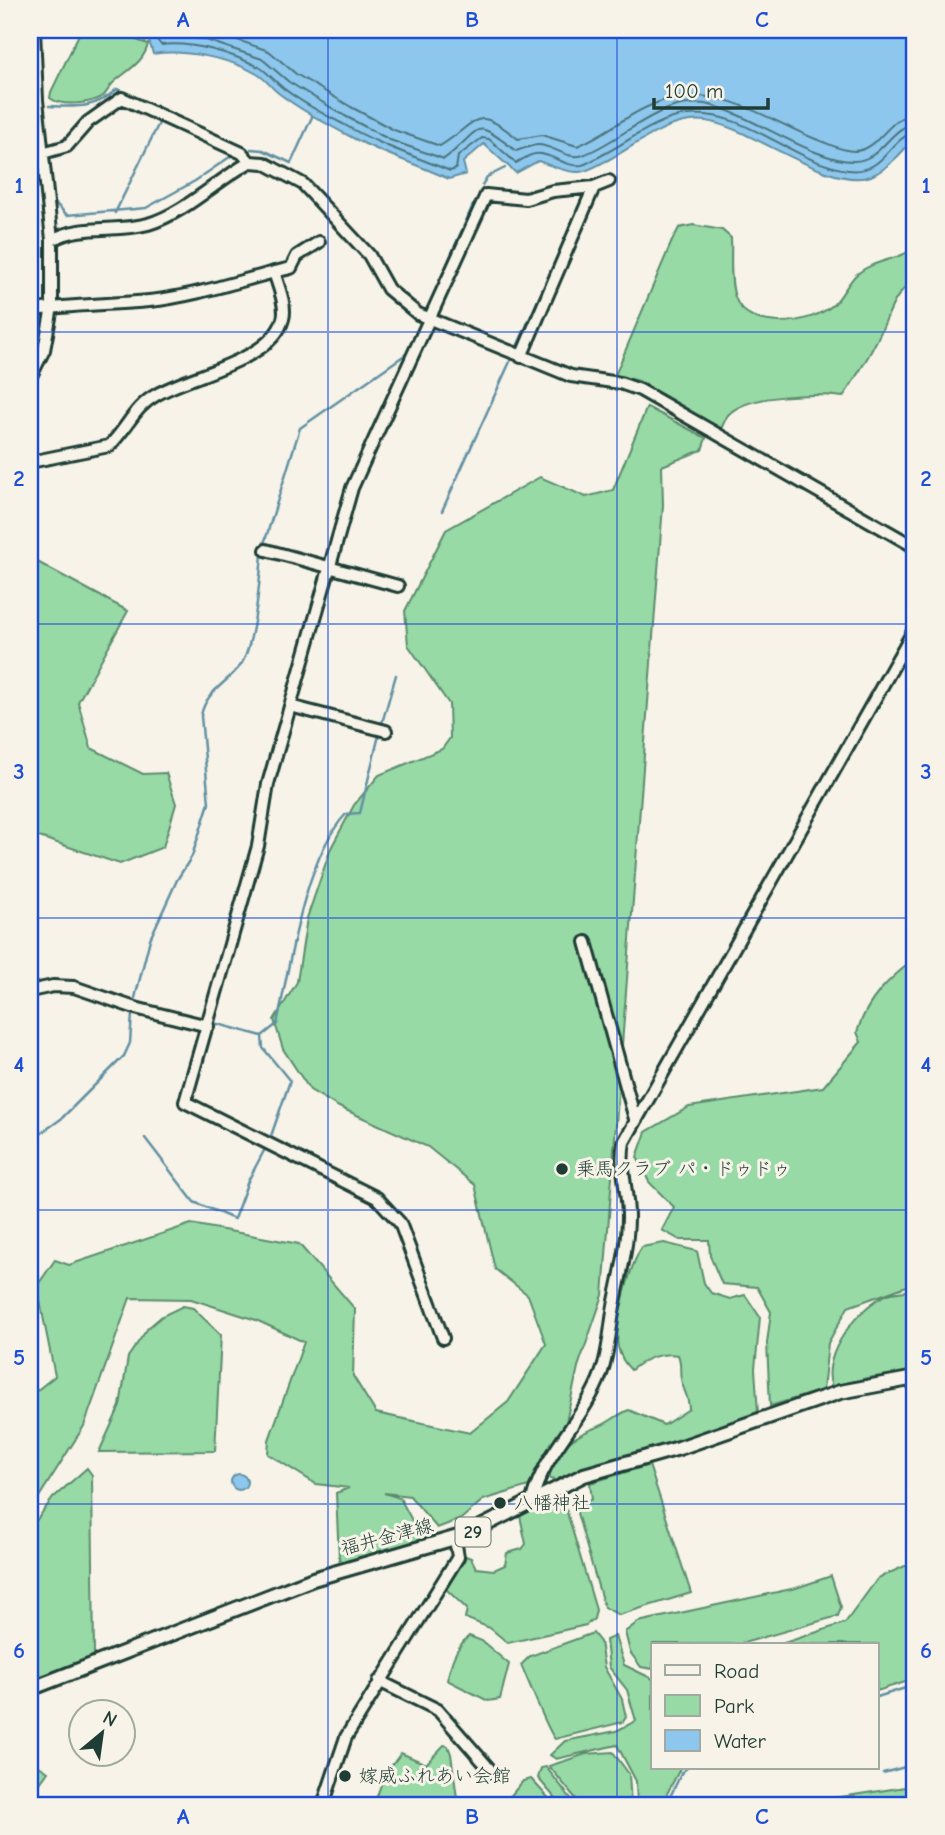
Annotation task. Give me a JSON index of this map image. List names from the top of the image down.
{
  "streets": {
    "main road": ["29", "福井金津線"]
  },
  "places": ["乗馬クラブ パ・ドゥドゥ", "八幡神社", "嫁威ふれあい会館"],
  "legend": ["Road", "Park", "Water"],
  "scale_bar": "100 m",
  "north": "top right",
  "grid": {
    "columns": ["A", "B", "C"],
    "rows": [
      "1",
      "2",
      "3",
      "4",
      "5",
      "6"
    ]
  }
}
